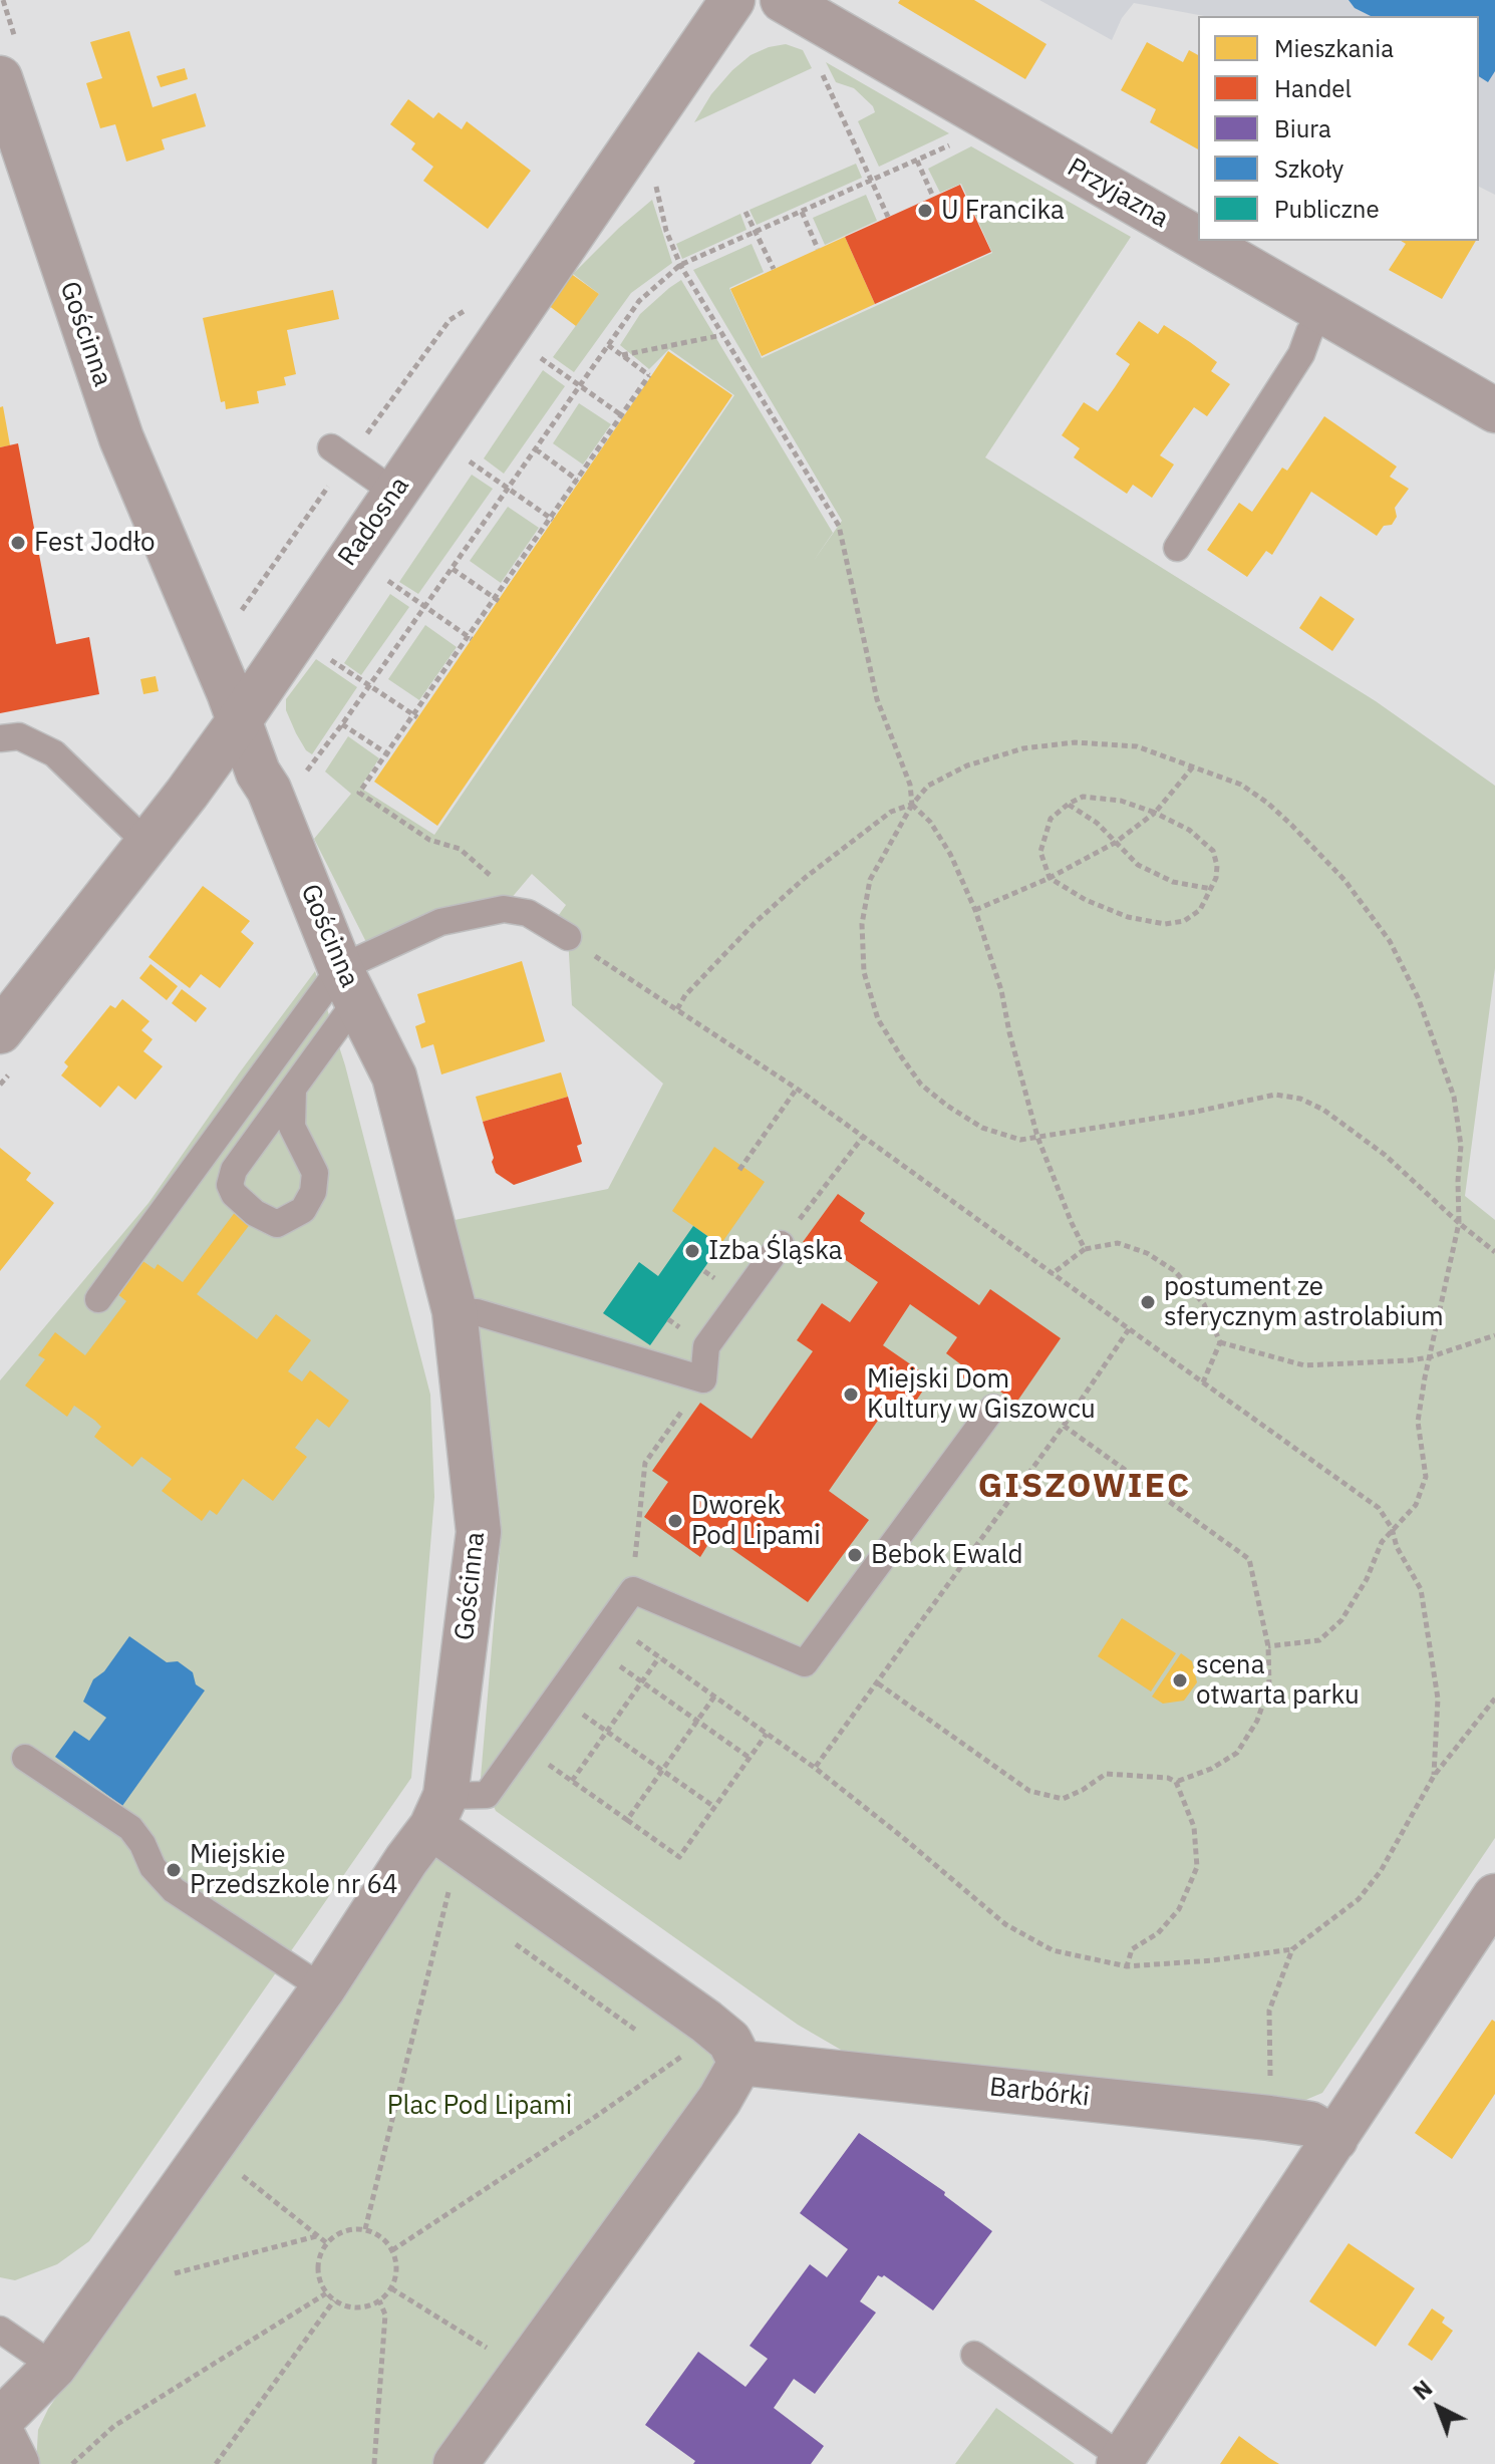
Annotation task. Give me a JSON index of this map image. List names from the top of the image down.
{
  "streets": {
    "street": [
      "Przyjazna",
      "Gościnna",
      "Radosna",
      "Barbórki"
    ]
  },
  "crossings": [
    ["Gościnna", "Radosna"]
  ],
  "districts": ["GISZOWIEC"],
  "parks": ["Plac Pod Lipami"],
  "places": [
    "U Francika",
    "Fest Jodło",
    "Izba Śląska",
    "postument ze sferycznym astrolabium",
    "Miejski Dom Kultury w Giszowcu",
    "Dworek Pod Lipami",
    "Bebok Ewald",
    "scena otwarta parku",
    "Miejskie Przedszkole nr 64"
  ],
  "legend": [
    "Mieszkania",
    "Handel",
    "Biura",
    "Szkoły",
    "Publiczne"
  ],
  "north": "top left"
}
